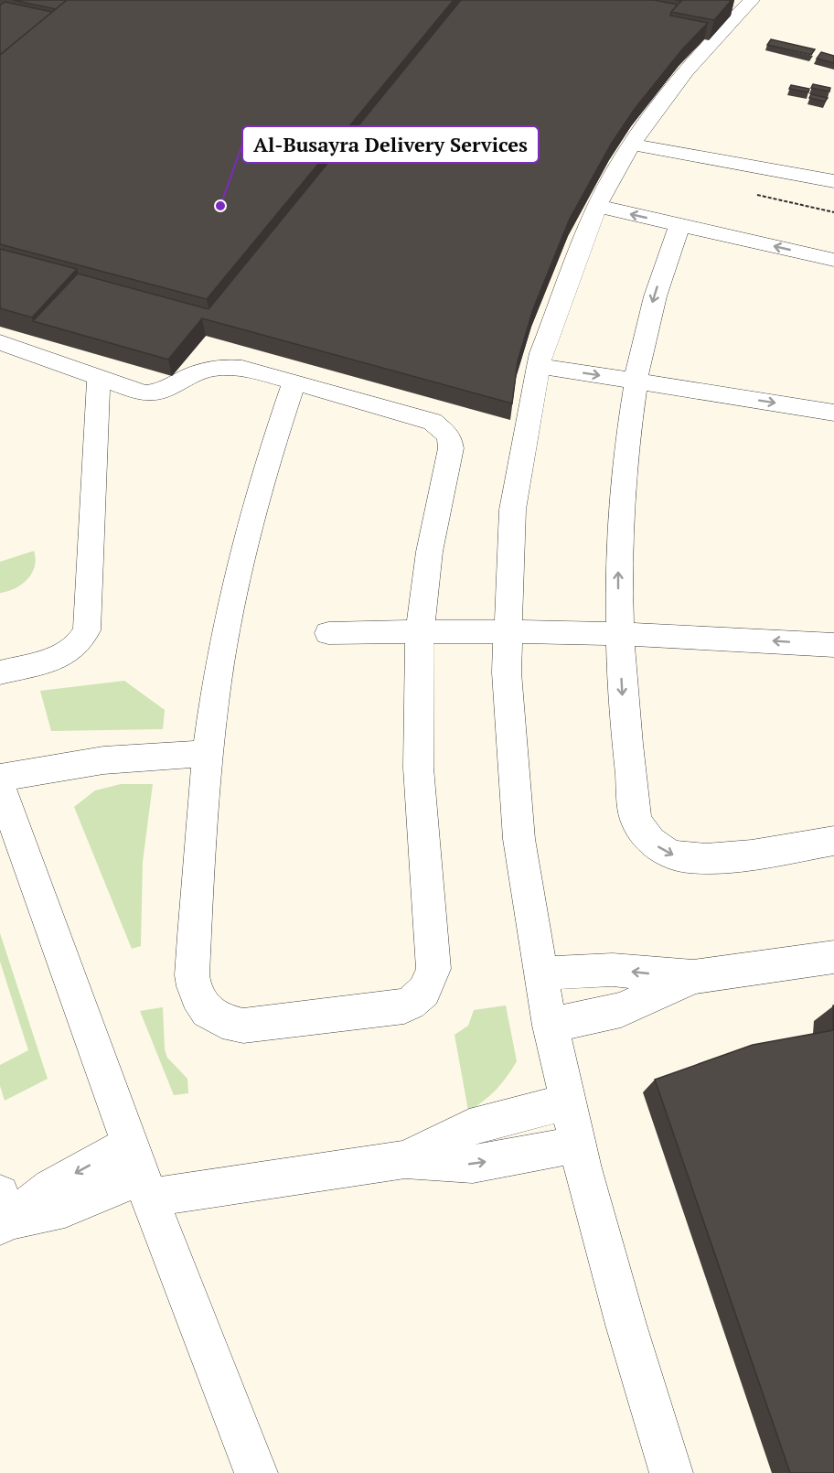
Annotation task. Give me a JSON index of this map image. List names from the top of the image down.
{
  "places": ["Al-Busayra Delivery Services"]
}
